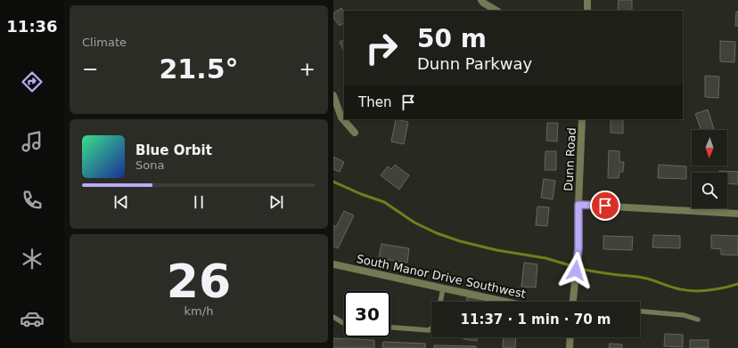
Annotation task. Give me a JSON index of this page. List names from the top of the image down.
{
  "streets": {
    "street": ["Dunn Road", "South Manor Drive Southwest"]
  },
  "north": "bottom",
  "page": {
    "tabs": "11:36",
    "tile": [
      "Climate",
      ["26", "km/h"]
    ],
    "turn": ["50 m", "Dunn Parkway"],
    "heat": ["−", "21.5°", "+"],
    "then": "Then",
    "song": ["Blue Orbit", "Sona"],
    "limit": "30",
    "trip": "11:37 · 1 min · 70 m"
  }
}
